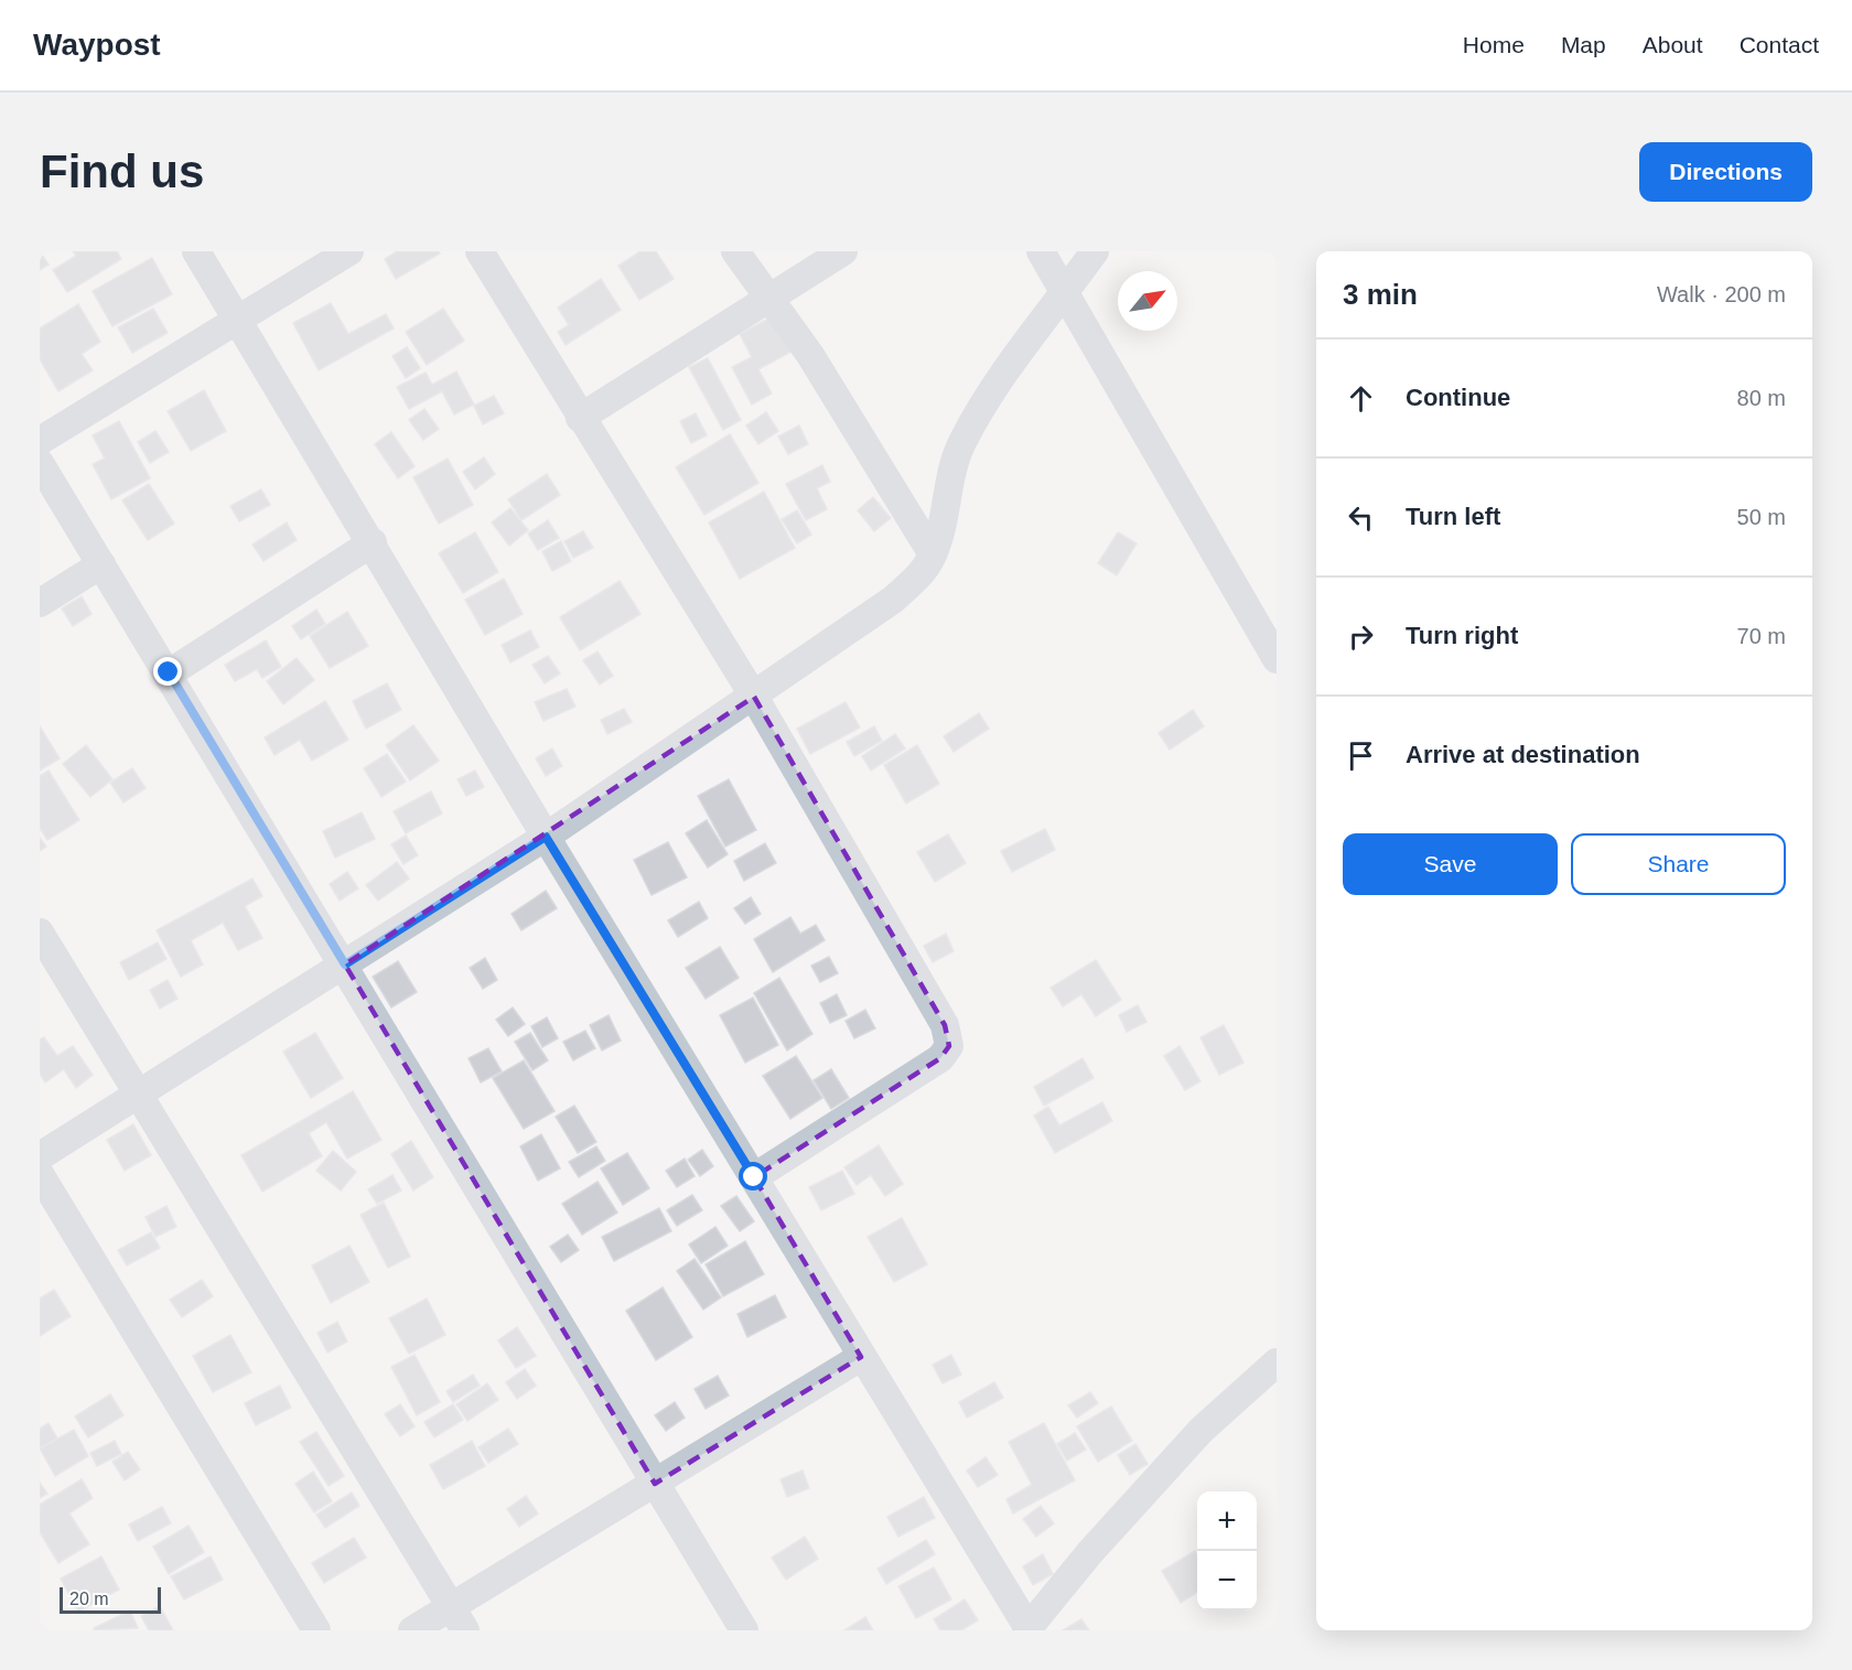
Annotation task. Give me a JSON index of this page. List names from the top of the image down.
{
  "scale_bar": "20 m",
  "north": "top right",
  "page": {
    "header": "Waypost",
    "nav": [
      "Home",
      "Map",
      "About",
      "Contact"
    ],
    "buttons": [
      "Directions",
      ["Save", "Share"]
    ],
    "title": "Find us",
    "heading": ["3 min", "Walk · 200 m"],
    "list": [
      ["Continue", "80 m"],
      ["Turn left", "50 m"],
      ["Turn right", "70 m"],
      "Arrive at destination"
    ],
    "map_buttons": ["+", "−"],
    "scale": "20 m"
  }
}
